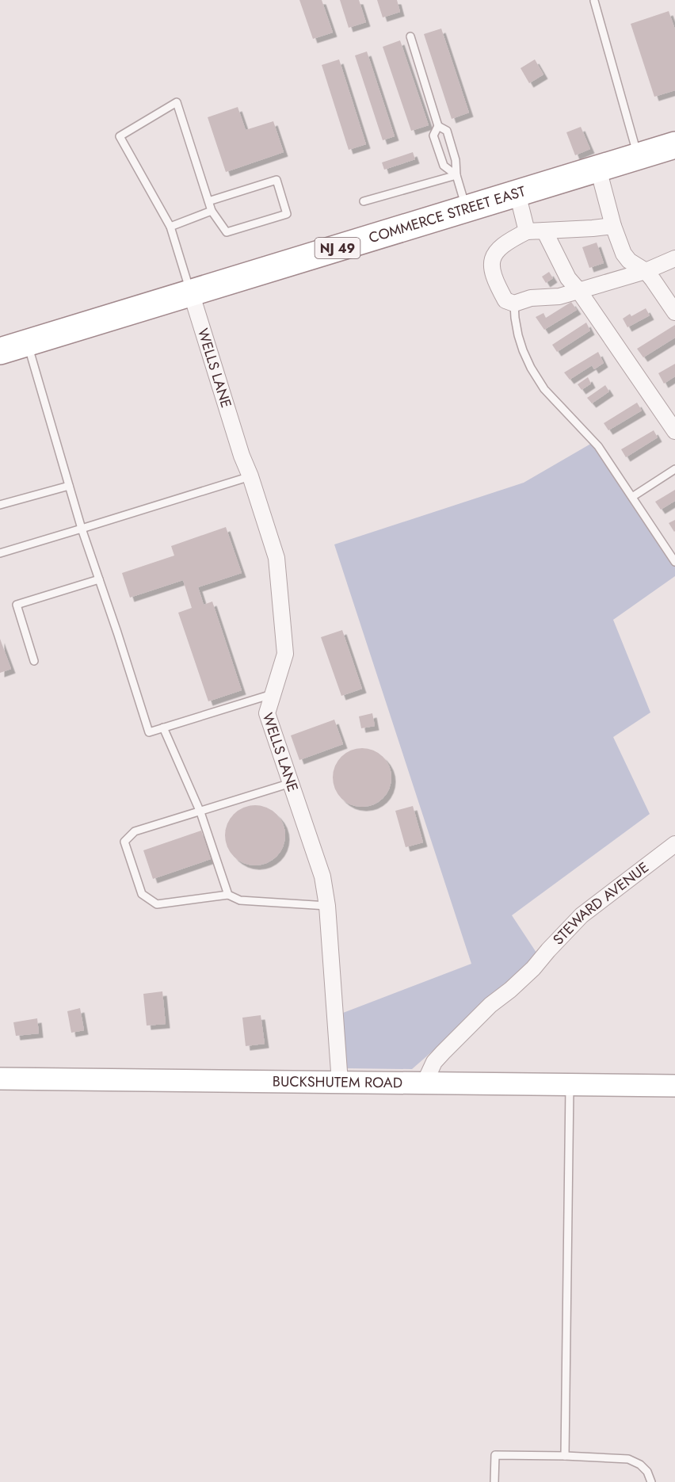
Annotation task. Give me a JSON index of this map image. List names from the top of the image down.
{
  "streets": {
    "highway": ["COMMERCE STREET EAST", "NJ 49"],
    "main road": ["BUCKSHUTEM ROAD"],
    "street": ["WELLS LANE", "STEWARD AVENUE"]
  },
  "crossings": [
    ["COMMERCE STREET EAST", "WELLS LANE"],
    ["WELLS LANE", "BUCKSHUTEM ROAD"],
    ["STEWARD AVENUE", "BUCKSHUTEM ROAD"]
  ]
}
